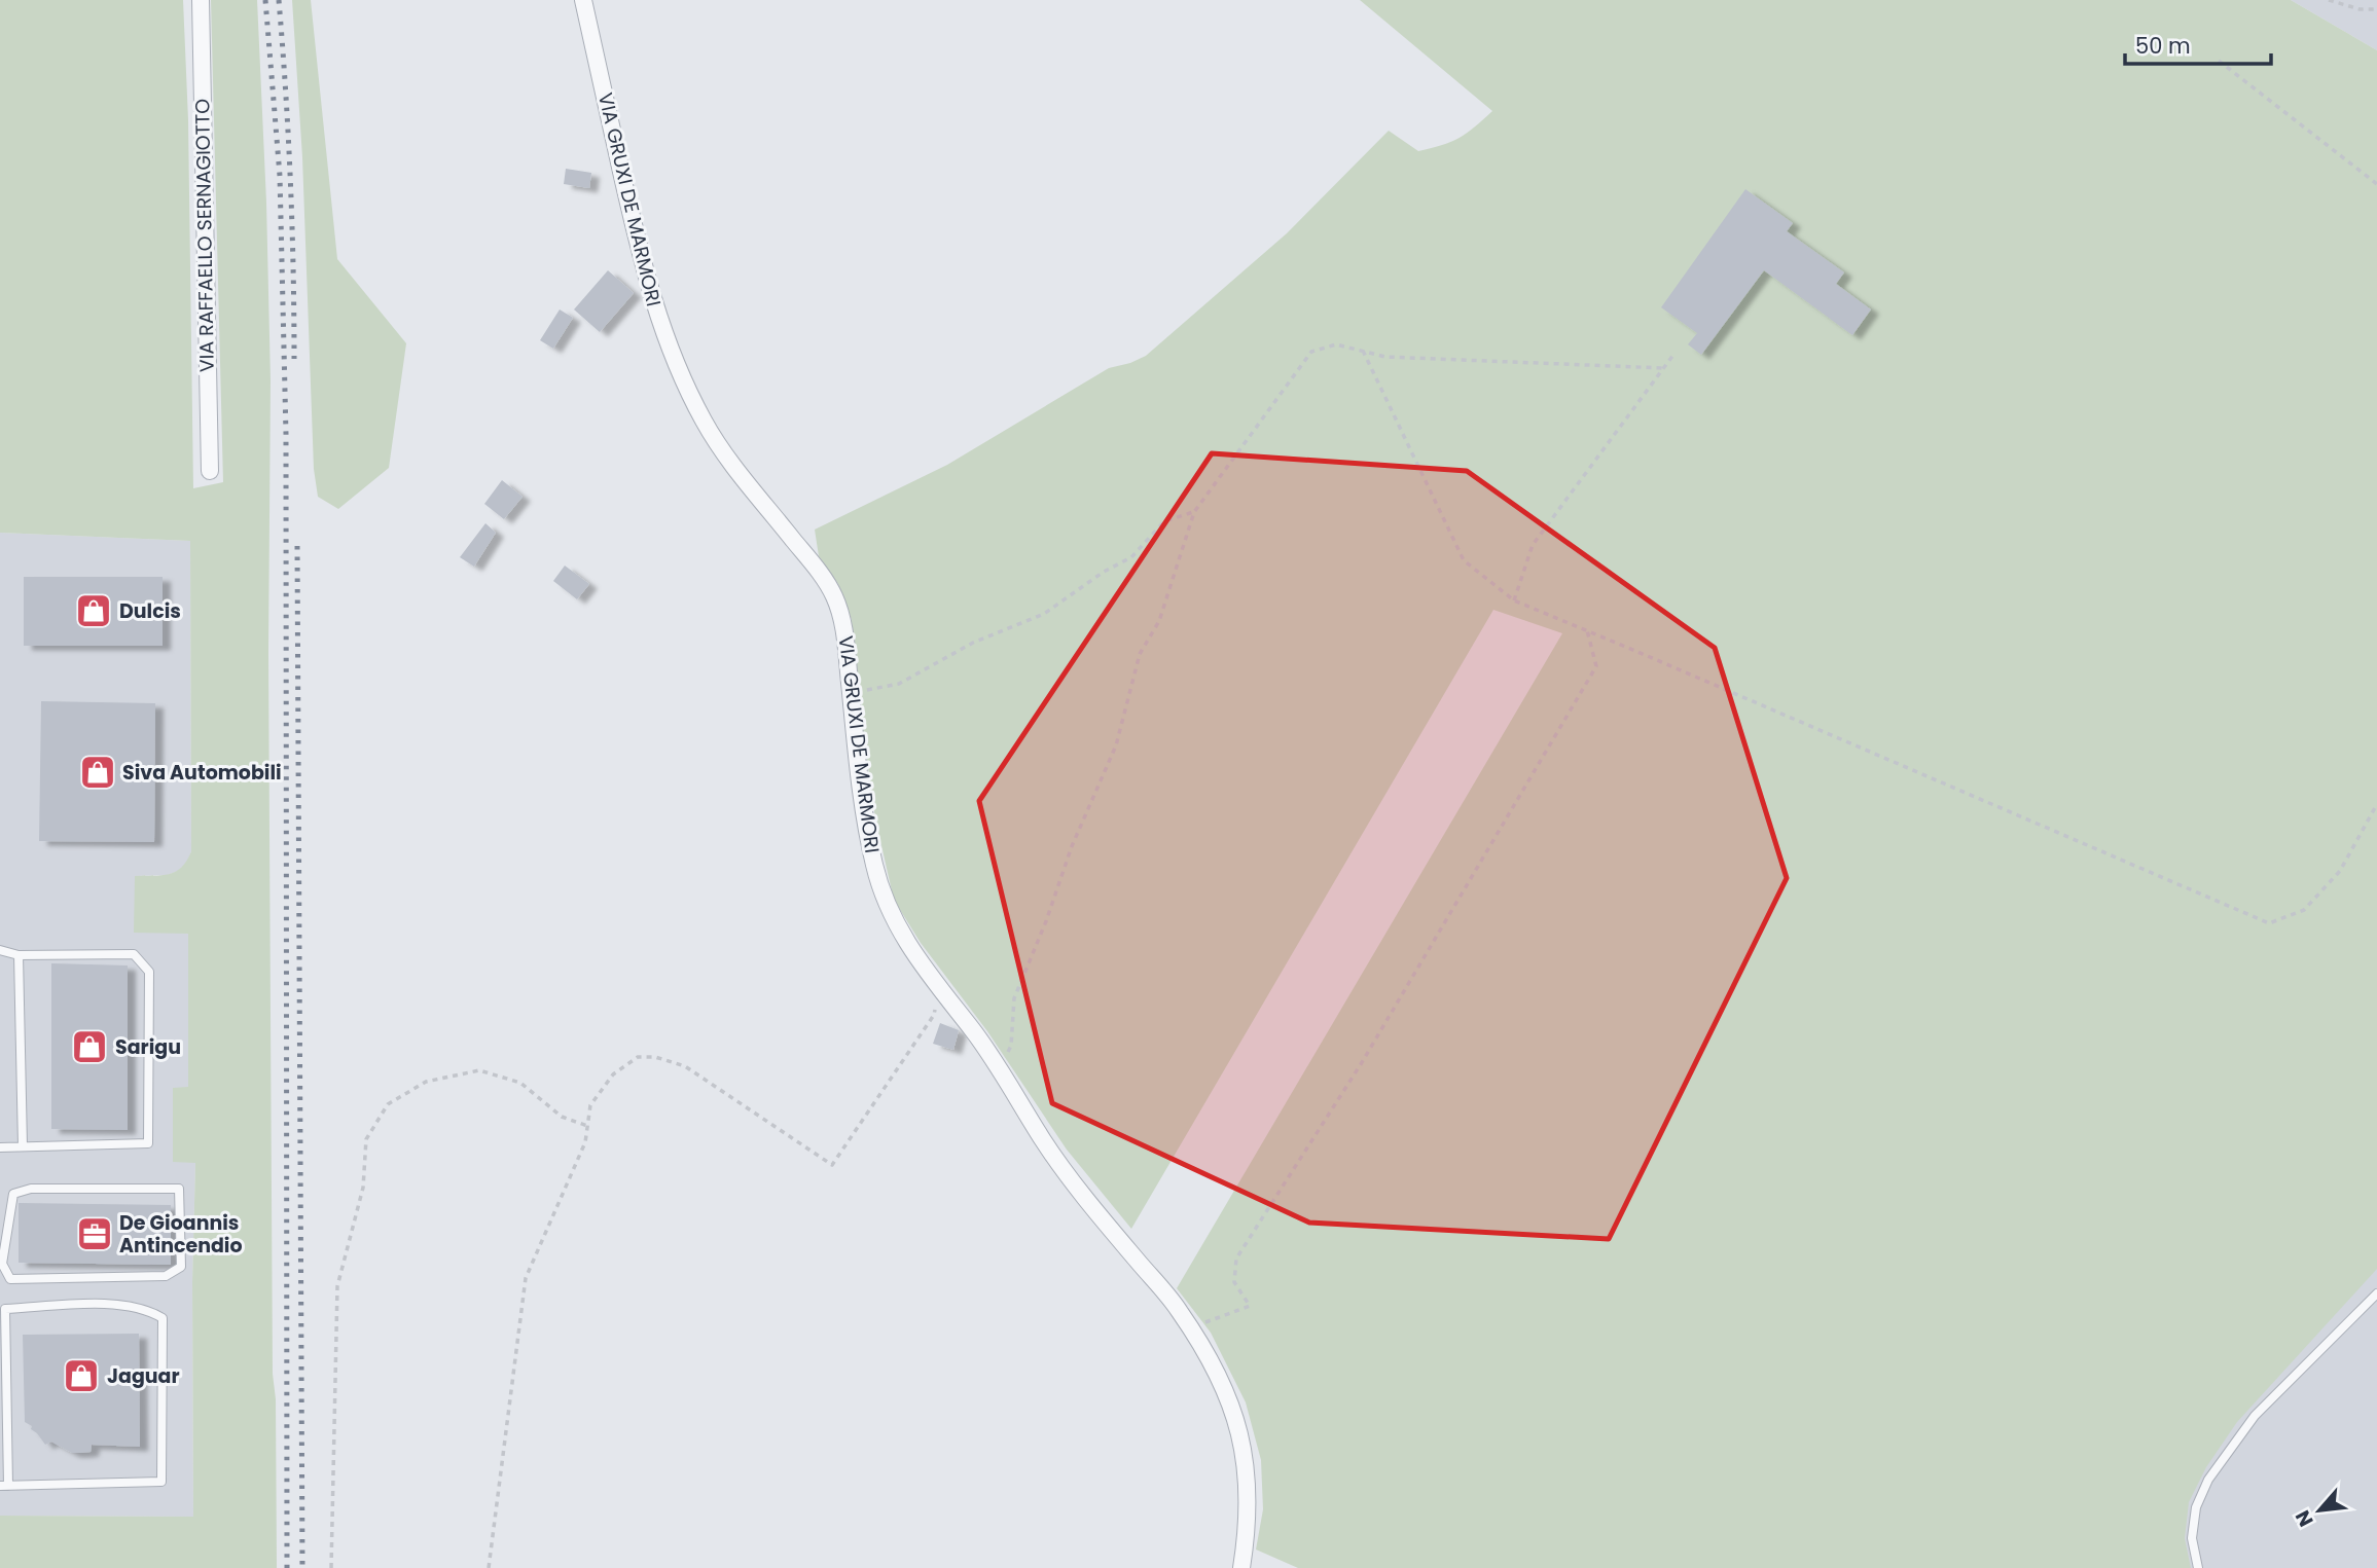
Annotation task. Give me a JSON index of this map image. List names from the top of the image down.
{
  "streets": {
    "street": ["VIA GRUXI DE MARMORI", "VIA RAFFAELLO SERNAGIOTTO"]
  },
  "places": {
    "shop": [
      "Dulcis",
      "Siva Automobili",
      "Sarigu",
      "Jaguar"
    ],
    "office": ["De Gioannis Antincendio"]
  },
  "scale_bar": "50 m",
  "north": "bottom left"
}
